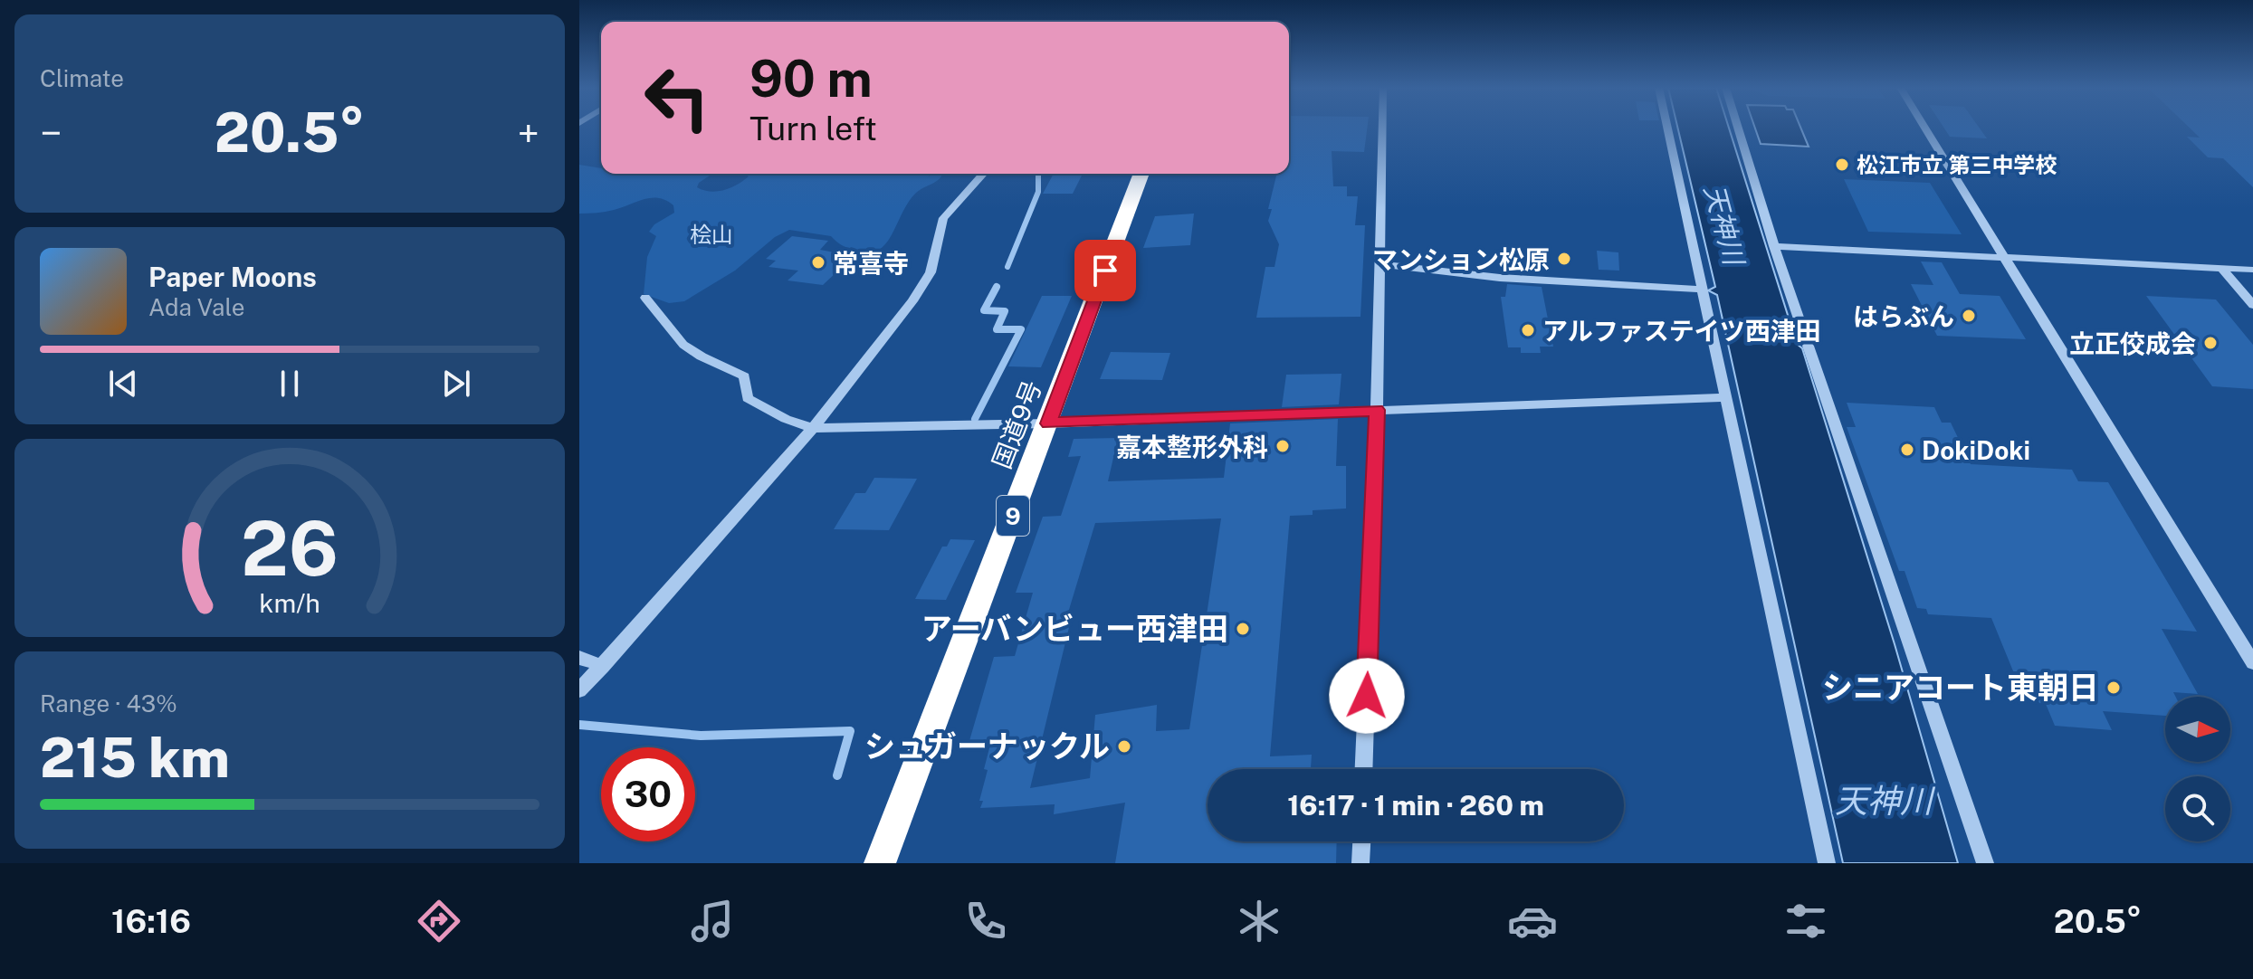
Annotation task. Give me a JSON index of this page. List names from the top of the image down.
{
  "streets": {
    "highway": ["国道9号", "9"]
  },
  "water": ["天神川"],
  "parks": ["桧山"],
  "places": [
    "松江市立 第三中学校",
    "マンション松原",
    "常喜寺",
    "はらぶん",
    "アルファステイツ西津田",
    "立正佼成会",
    "嘉本整形外科",
    "DokiDoki",
    "アーバンビュー西津田",
    "シニアコート東朝日",
    "シュガーナックル"
  ],
  "north": "right",
  "page": {
    "tile": [
      "Climate",
      ["Range · 43%", "215 km"]
    ],
    "turn": ["90 m", "Turn left"],
    "heat": ["−", "20.5°", "+"],
    "song": ["Paper Moons", "Ada Vale"],
    "limit": "30",
    "trip": "16:17 · 1 min · 260 m",
    "tabs": ["16:16", "20.5°"],
    "gauge": ["26", "km/h"]
  }
}
